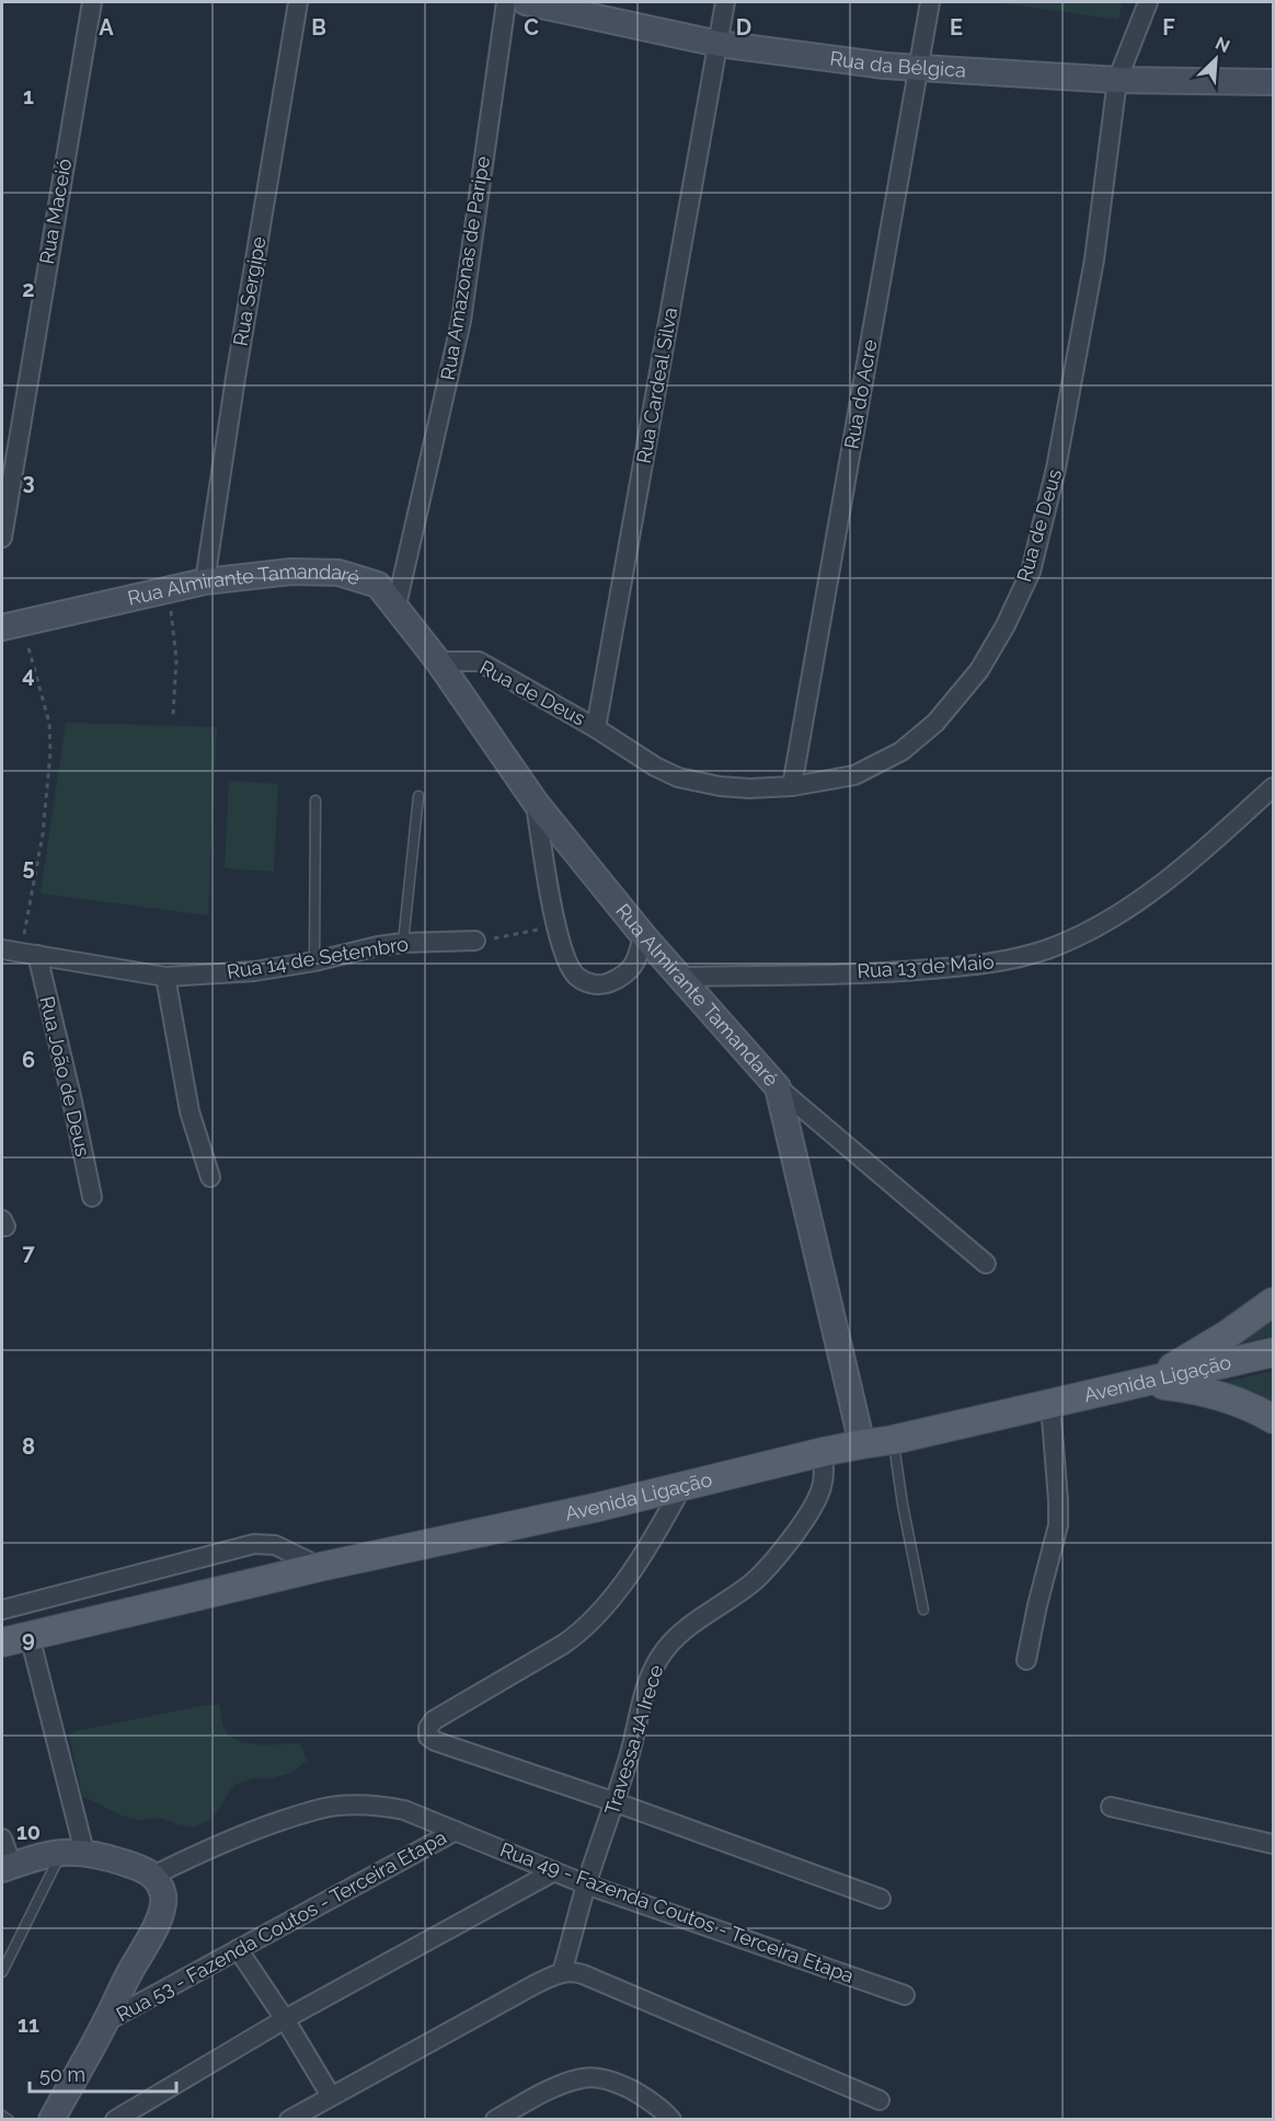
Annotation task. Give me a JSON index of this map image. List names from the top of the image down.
{
  "streets": {
    "main road": ["Rua da Bélgica", "Rua Almirante Tamandaré", "Avenida Ligação"],
    "street": [
      "Rua Maceió",
      "Rua Amazonas de Paripe",
      "Rua Sergipe",
      "Rua Cardeal Silva",
      "Rua do Acre",
      "Rua de Deus",
      "Rua 14 de Setembro",
      "Rua 13 de Maio",
      "Rua João de Deus",
      "Travessa 1A Irece",
      "Rua 49 - Fazenda Coutos - Terceira Etapa",
      "Rua 53 - Fazenda Coutos - Terceira Etapa"
    ]
  },
  "crossings": [
    ["Rua da Bélgica", "Rua Cardeal Silva"],
    ["Rua da Bélgica", "Rua do Acre"],
    ["Rua da Bélgica", "Rua de Deus"],
    ["Rua Amazonas de Paripe", "Rua Almirante Tamandaré"],
    ["Rua Sergipe", "Rua Almirante Tamandaré"],
    ["Rua Cardeal Silva", "Rua de Deus"],
    ["Rua do Acre", "Rua de Deus"],
    ["Rua de Deus", "Rua Almirante Tamandaré"],
    ["Rua Almirante Tamandaré", "Rua 13 de Maio"],
    ["Rua Almirante Tamandaré", "Avenida Ligação"],
    ["Rua 14 de Setembro", "Rua João de Deus"],
    ["Avenida Ligação", "Travessa 1A Irece"],
    ["Travessa 1A Irece", "Rua 49 - Fazenda Coutos - Terceira Etapa"],
    ["Rua 49 - Fazenda Coutos - Terceira Etapa", "Rua 53 - Fazenda Coutos - Terceira Etapa"]
  ],
  "scale_bar": "50 m",
  "north": "top right",
  "grid": {
    "columns": [
      "A",
      "B",
      "C",
      "D",
      "E",
      "F"
    ],
    "rows": [
      "1",
      "2",
      "3",
      "4",
      "5",
      "6",
      "7",
      "8",
      "9",
      "10",
      "11"
    ]
  }
}
